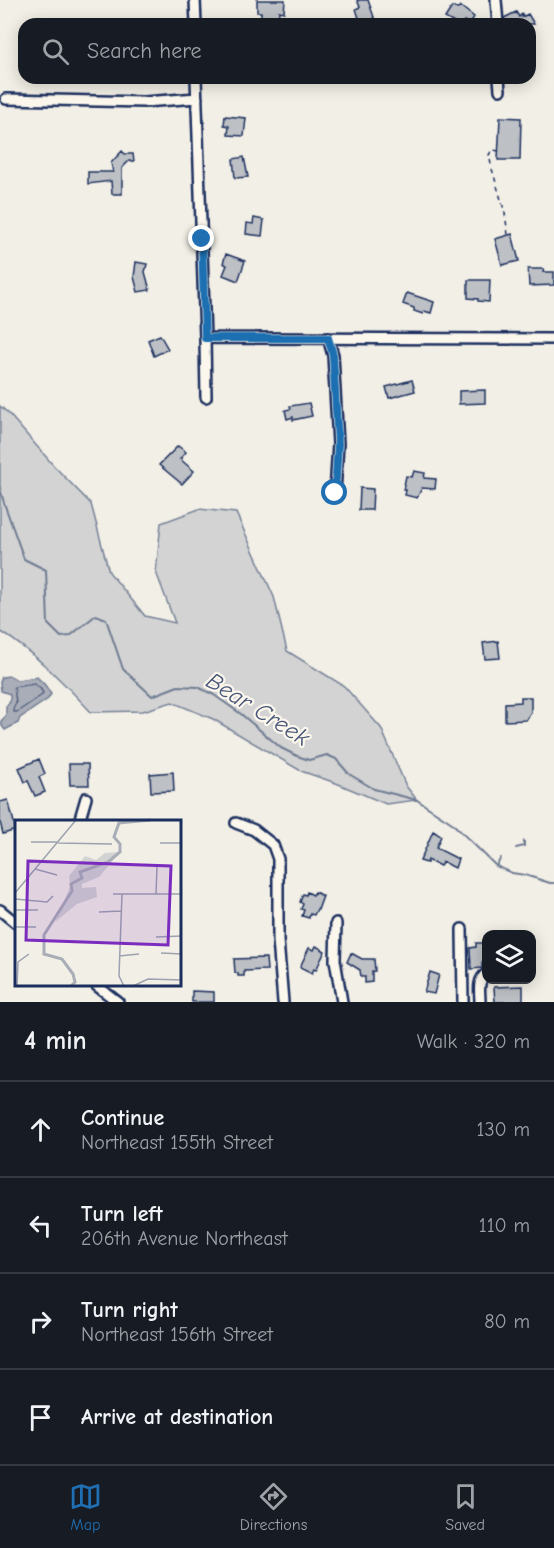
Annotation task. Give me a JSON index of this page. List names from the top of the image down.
{
  "water": ["Bear Creek"],
  "page": {
    "search": "Search here",
    "heading": ["4 min", "Walk · 320 m"],
    "list": [
      ["Continue", "Northeast 155th Street", "130 m"],
      ["Turn left", "206th Avenue Northeast", "110 m"],
      ["Turn right", "Northeast 156th Street", "80 m"],
      "Arrive at destination"
    ],
    "nav": ["Map", "Directions", "Saved"]
  }
}
